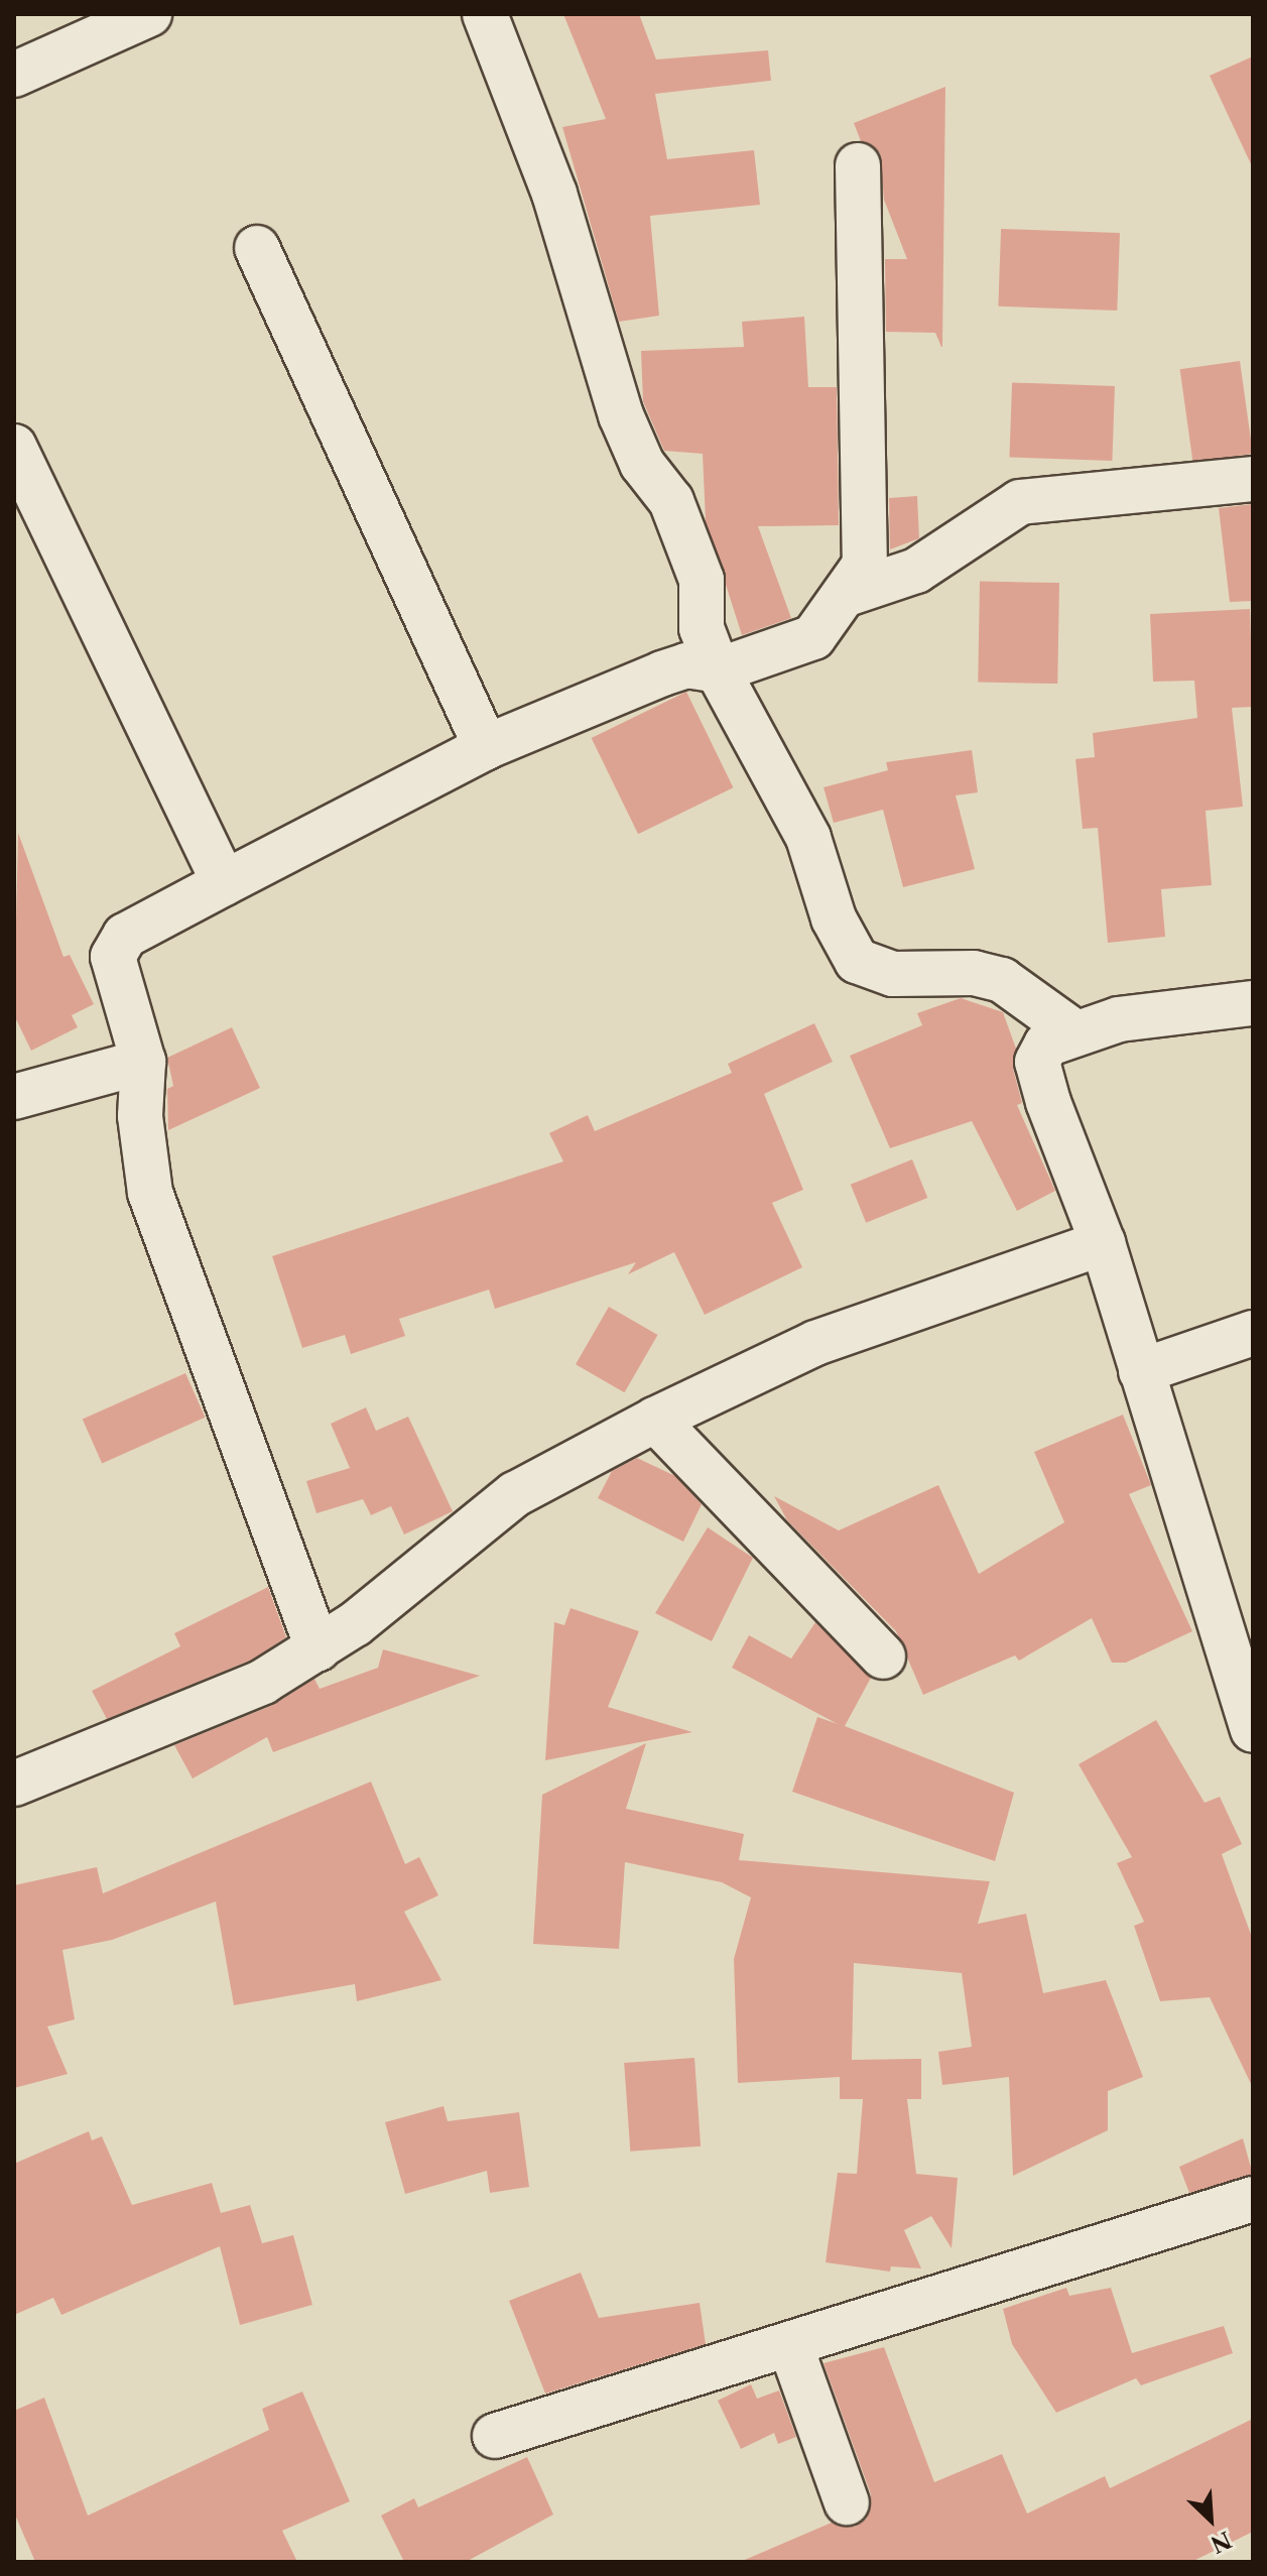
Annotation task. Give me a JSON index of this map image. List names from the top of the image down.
{
  "north": "bottom right"
}
